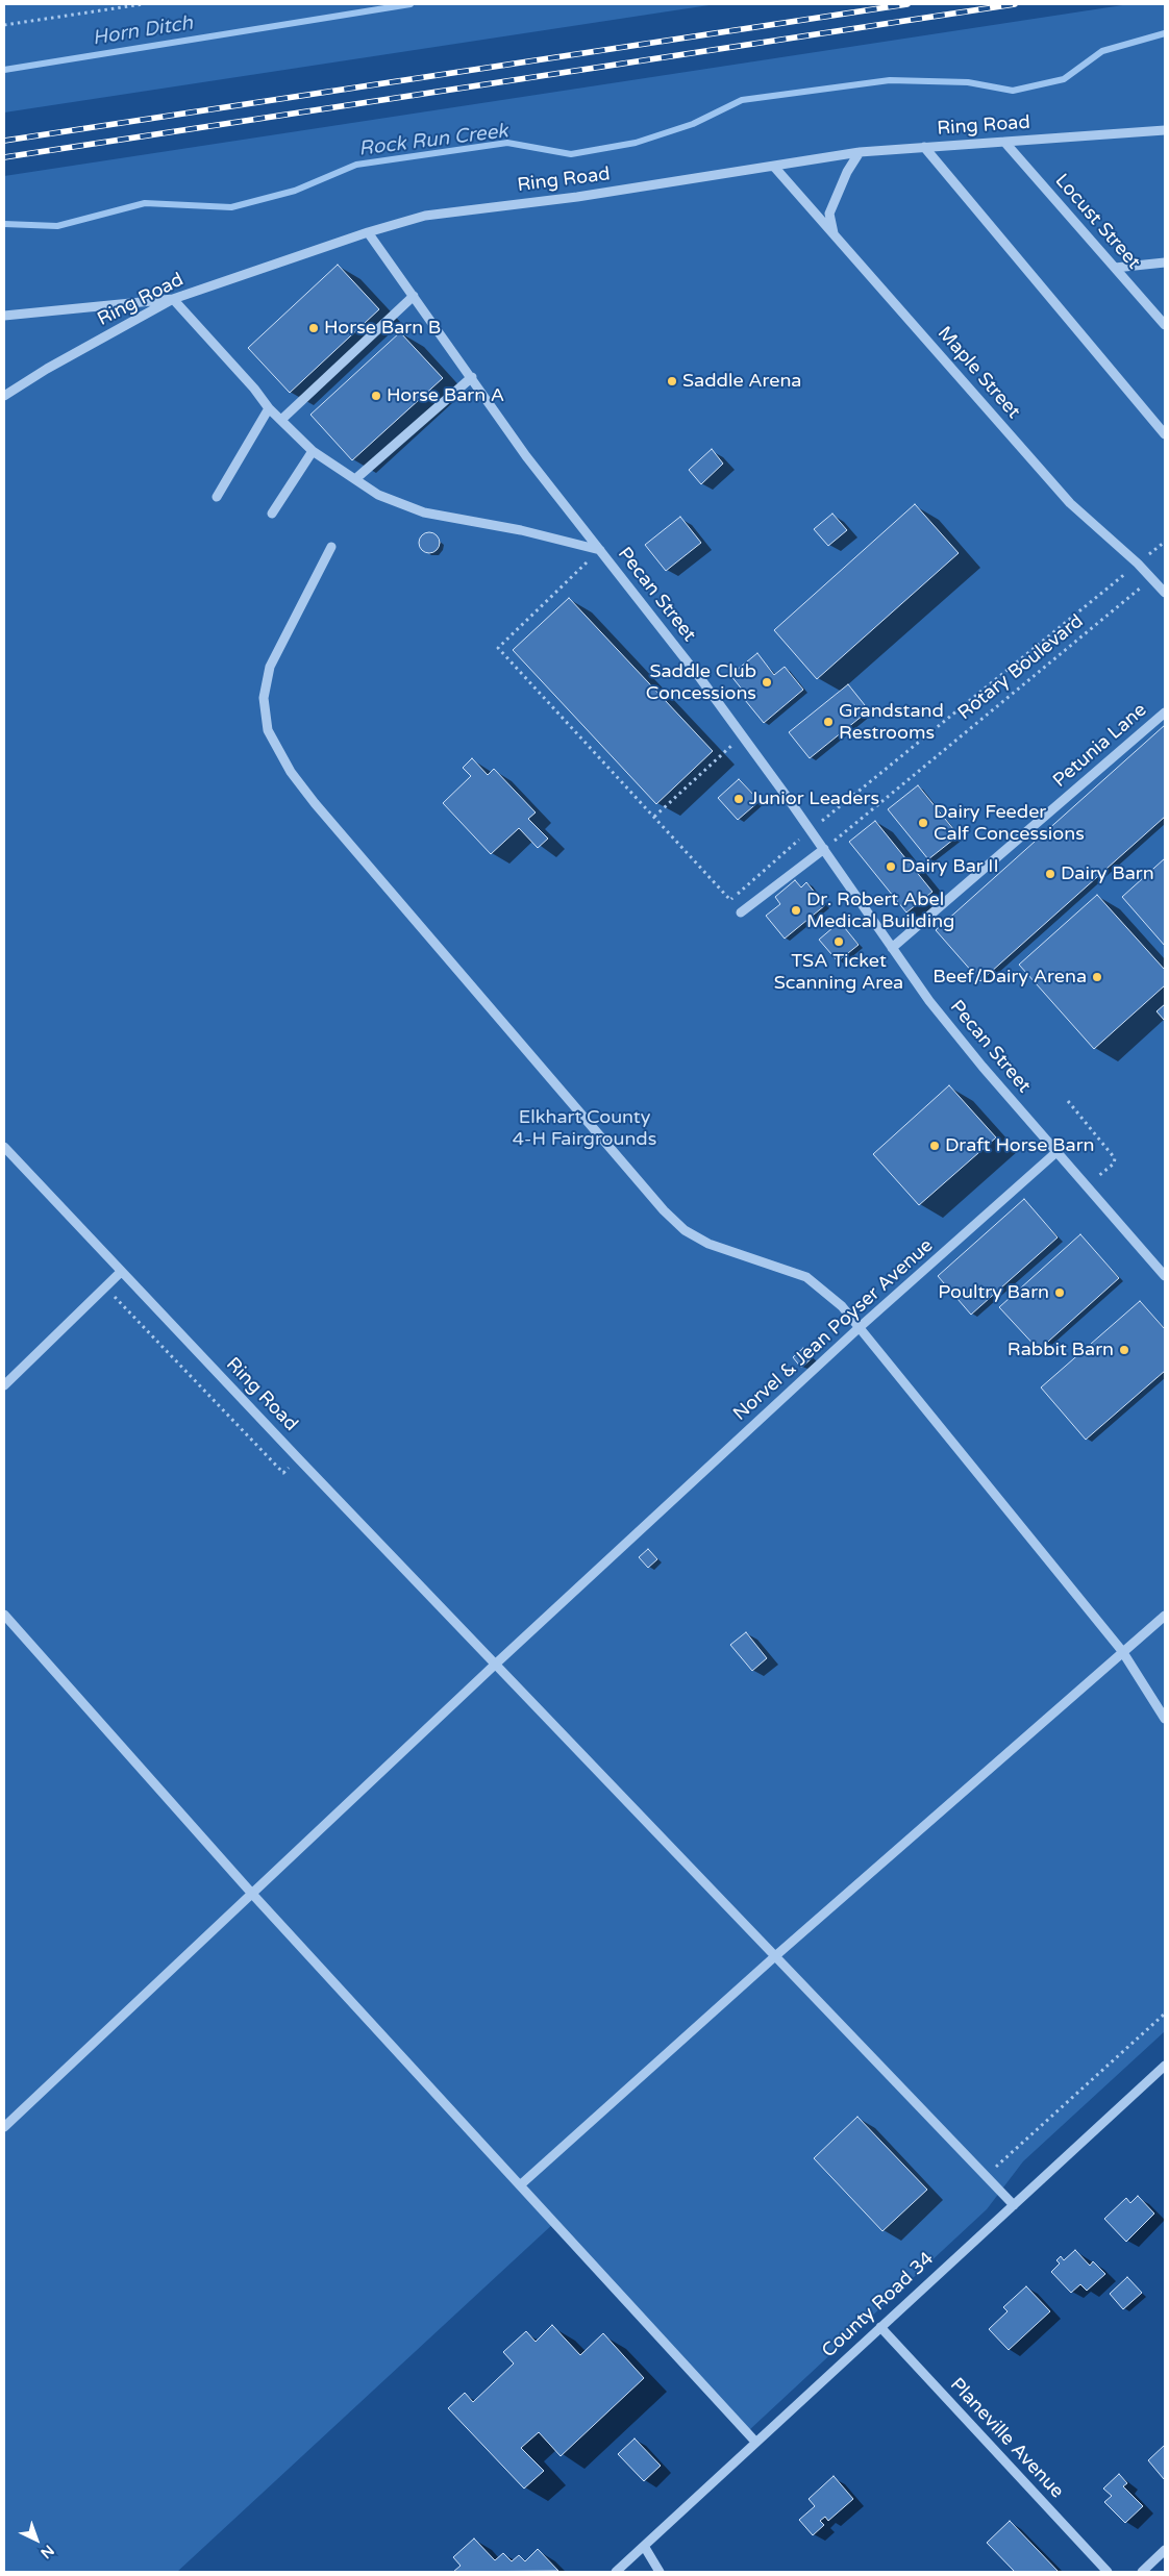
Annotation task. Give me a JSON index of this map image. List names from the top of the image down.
{
  "streets": {
    "street": [
      "Ring Road",
      "Locust Street",
      "Maple Street",
      "Pecan Street",
      "Petunia Lane",
      "Norvel & Jean Poyser Avenue",
      "County Road 34",
      "Planeville Avenue"
    ],
    "path": ["Rotary Boulevard"]
  },
  "crossings": [
    ["Ring Road", "Locust Street"],
    ["Ring Road", "Maple Street"],
    ["Ring Road", "Pecan Street"],
    ["Ring Road", "Norvel & Jean Poyser Avenue"],
    ["Ring Road", "County Road 34"],
    ["Maple Street", "Rotary Boulevard"],
    ["Pecan Street", "Rotary Boulevard"],
    ["Pecan Street", "Petunia Lane"],
    ["Pecan Street", "Norvel & Jean Poyser Avenue"],
    ["County Road 34", "Planeville Avenue"]
  ],
  "water": ["Horn Ditch", "Rock Run Creek"],
  "parks": ["Elkhart County 4-H Fairgrounds"],
  "places": [
    "Horse Barn B",
    "Saddle Arena",
    "Horse Barn A",
    "Saddle Club Concessions",
    "Grandstand Restrooms",
    "Junior Leaders",
    "Dairy Feeder Calf Concessions",
    "Dairy Bar II",
    "Dairy Barn",
    "Dr. Robert Abel Medical Building",
    "TSA Ticket Scanning Area",
    "Beef/Dairy Arena",
    "Draft Horse Barn",
    "Poultry Barn",
    "Rabbit Barn"
  ],
  "north": "bottom right"
}
